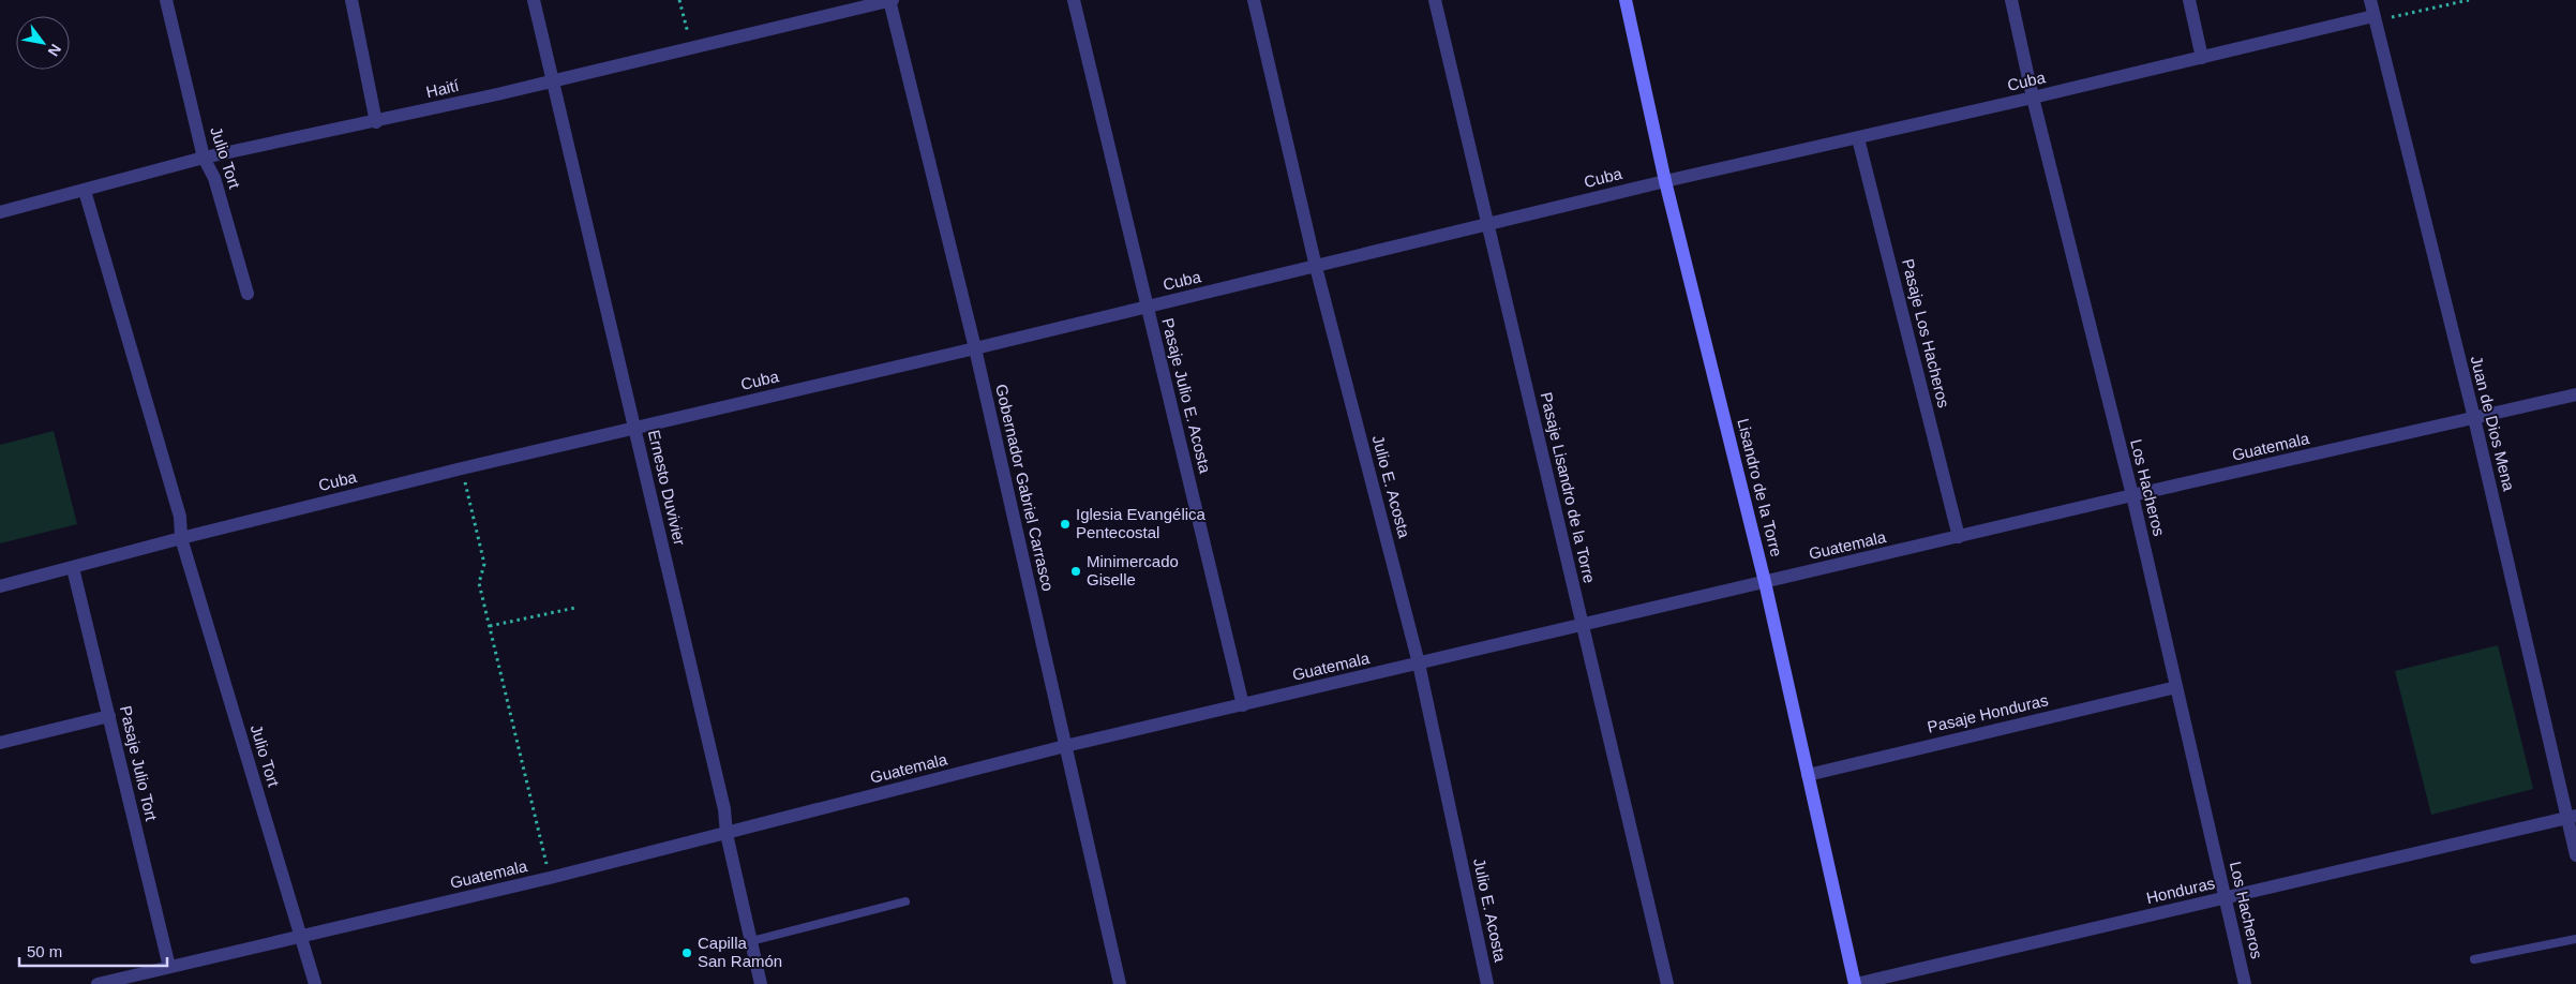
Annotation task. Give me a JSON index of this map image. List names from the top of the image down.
{
  "streets": {
    "main road": ["Lisandro de la Torre"],
    "street": [
      "Cuba",
      "Haití",
      "Julio Tort",
      "Pasaje Los Hacheros",
      "Pasaje Julio E. Acosta",
      "Juan de Dios Mena",
      "Guatemala",
      "Julio E. Acosta",
      "Ernesto Duvivier",
      "Gobernador Gabriel Carrasco",
      "Pasaje Lisandro de la Torre",
      "Los Hacheros",
      "Pasaje Honduras",
      "Pasaje Julio Tort",
      "Honduras"
    ]
  },
  "crossings": [
    ["Cuba", "Julio Tort"],
    ["Cuba", "Pasaje Los Hacheros"],
    ["Cuba", "Pasaje Julio E. Acosta"],
    ["Cuba", "Juan de Dios Mena"],
    ["Cuba", "Julio E. Acosta"],
    ["Cuba", "Ernesto Duvivier"],
    ["Cuba", "Gobernador Gabriel Carrasco"],
    ["Cuba", "Pasaje Lisandro de la Torre"],
    ["Cuba", "Lisandro de la Torre"],
    ["Cuba", "Los Hacheros"],
    ["Cuba", "Pasaje Julio Tort"],
    ["Haití", "Julio Tort"],
    ["Haití", "Ernesto Duvivier"],
    ["Haití", "Gobernador Gabriel Carrasco"],
    ["Julio Tort", "Guatemala"],
    ["Pasaje Los Hacheros", "Guatemala"],
    ["Pasaje Julio E. Acosta", "Guatemala"],
    ["Juan de Dios Mena", "Guatemala"],
    ["Juan de Dios Mena", "Honduras"],
    ["Guatemala", "Julio E. Acosta"],
    ["Guatemala", "Ernesto Duvivier"],
    ["Guatemala", "Gobernador Gabriel Carrasco"],
    ["Guatemala", "Pasaje Lisandro de la Torre"],
    ["Guatemala", "Lisandro de la Torre"],
    ["Guatemala", "Los Hacheros"],
    ["Guatemala", "Pasaje Julio Tort"],
    ["Lisandro de la Torre", "Pasaje Honduras"],
    ["Lisandro de la Torre", "Honduras"],
    ["Los Hacheros", "Pasaje Honduras"],
    ["Los Hacheros", "Honduras"]
  ],
  "places": ["Iglesia Evangélica Pentecostal", "Minimercado Giselle", "Capilla San Ramón"],
  "scale_bar": "50 m",
  "north": "bottom right"
}
